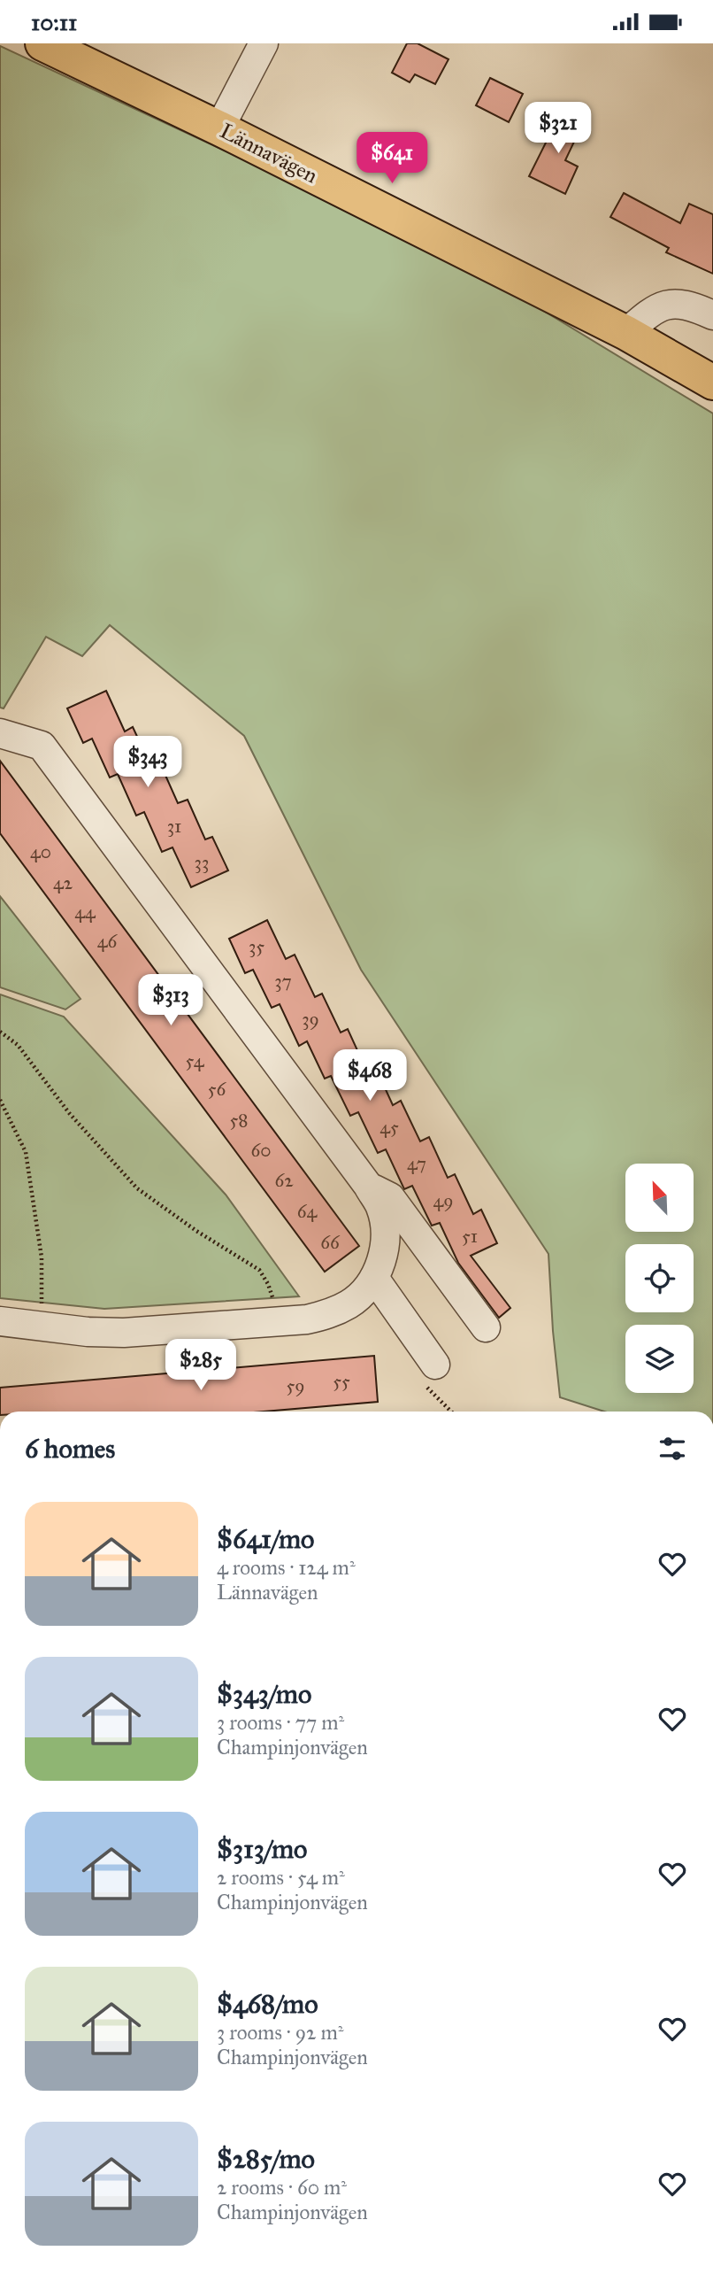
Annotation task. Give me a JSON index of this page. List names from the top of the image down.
{
  "streets": {
    "main road": ["Lännavägen"]
  },
  "house_numbers": [
    "31",
    "40",
    "33",
    "42",
    "44",
    "46",
    "35",
    "37",
    "39",
    "54",
    "56",
    "58",
    "45",
    "60",
    "47",
    "62",
    "49",
    "64",
    "51",
    "66",
    "55",
    "59"
  ],
  "north": "top left",
  "page": {
    "status": "10:11",
    "price": [
      "$321",
      "$641",
      "$343",
      "$313",
      "$468",
      "$285"
    ],
    "heading": "6 homes",
    "list": [
      {
        "name": "$641/mo",
        "note": "4 rooms · 124 m² · Lännavägen"
      },
      {
        "name": "$343/mo",
        "note": "3 rooms · 77 m² · Champinjonvägen"
      },
      {
        "name": "$313/mo",
        "note": "2 rooms · 54 m² · Champinjonvägen"
      },
      {
        "name": "$468/mo",
        "note": "3 rooms · 92 m² · Champinjonvägen"
      },
      {
        "name": "$285/mo",
        "note": "2 rooms · 60 m² · Champinjonvägen"
      }
    ]
  }
}
